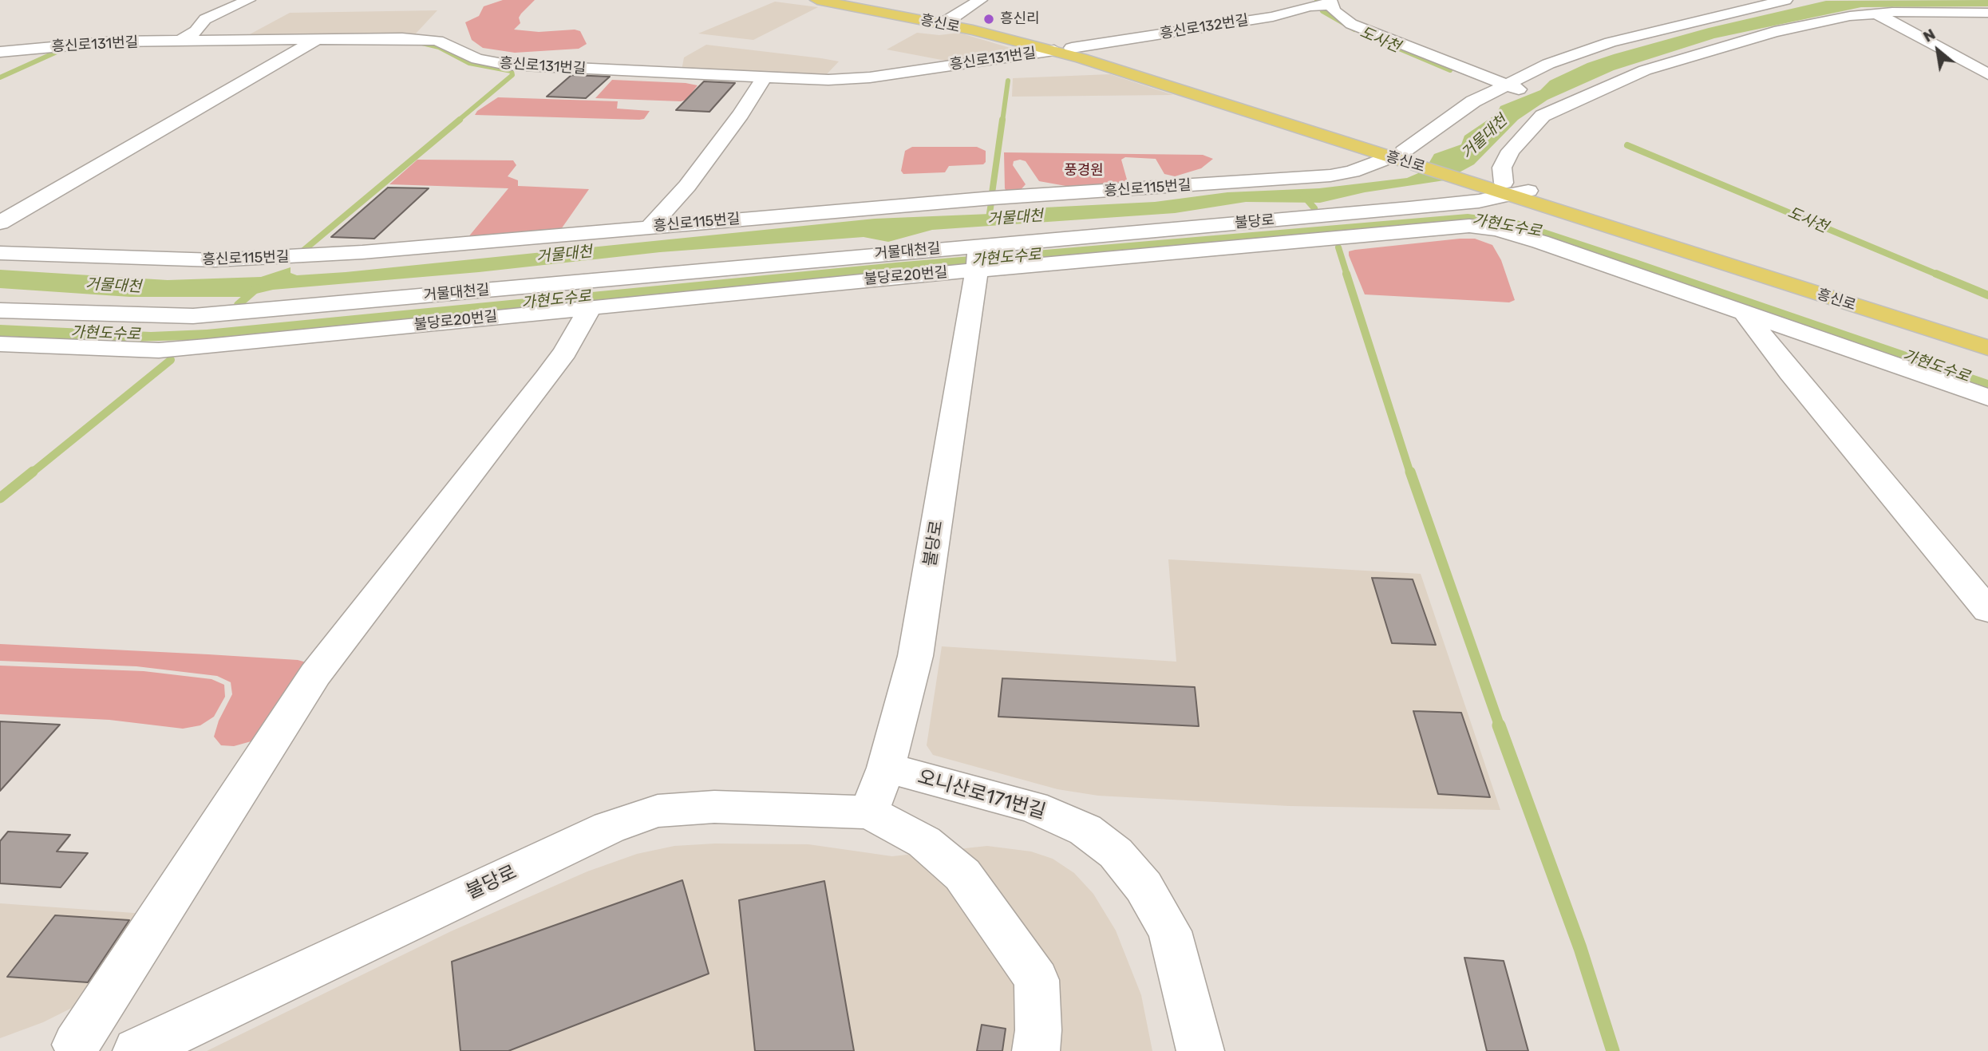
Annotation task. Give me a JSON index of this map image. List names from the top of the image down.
{
  "streets": {
    "main road": ["흥신로"],
    "street": [
      "흥신로132번길",
      "흥신로131번길",
      "흥신로115번길",
      "불당로",
      "거물대천길",
      "불당로20번길",
      "오니산로171번길"
    ]
  },
  "crossings": [
    ["흥신로", "흥신로132번길"],
    ["흥신로", "흥신로131번길"],
    ["흥신로", "흥신로115번길"],
    ["흥신로", "불당로"],
    ["불당로", "거물대천길"],
    ["불당로", "불당로20번길"],
    ["불당로", "오니산로171번길"],
    ["거물대천길", "불당로20번길"]
  ],
  "water": ["도사천", "거물대천", "가현도수로"],
  "parks": ["풍경원"],
  "places": ["흥신리"],
  "north": "top left"
}
